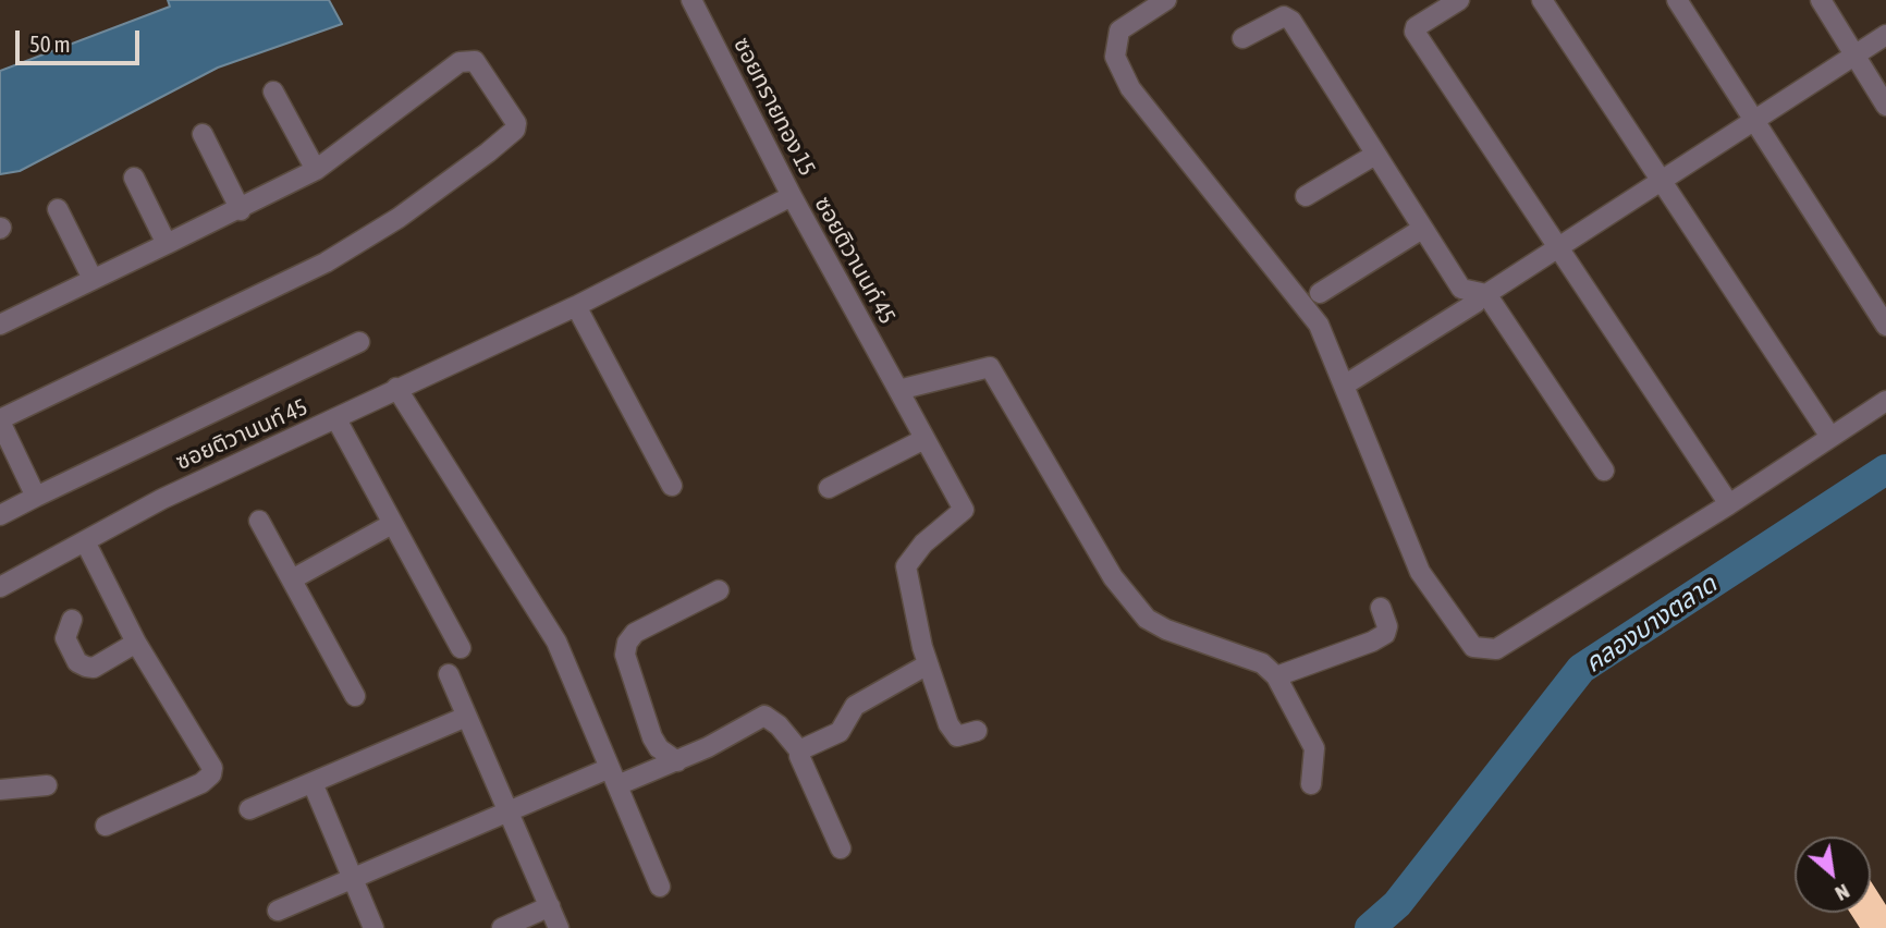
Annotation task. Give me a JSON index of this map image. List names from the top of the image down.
{
  "streets": {
    "street": ["ซอยทรายทอง 15", "ซอยติวานนท์ 45"]
  },
  "crossings": [
    ["ซอยทรายทอง 15", "ซอยติวานนท์ 45"]
  ],
  "water": ["คลองบางตลาด"],
  "scale_bar": "50 m",
  "north": "bottom right"
}
